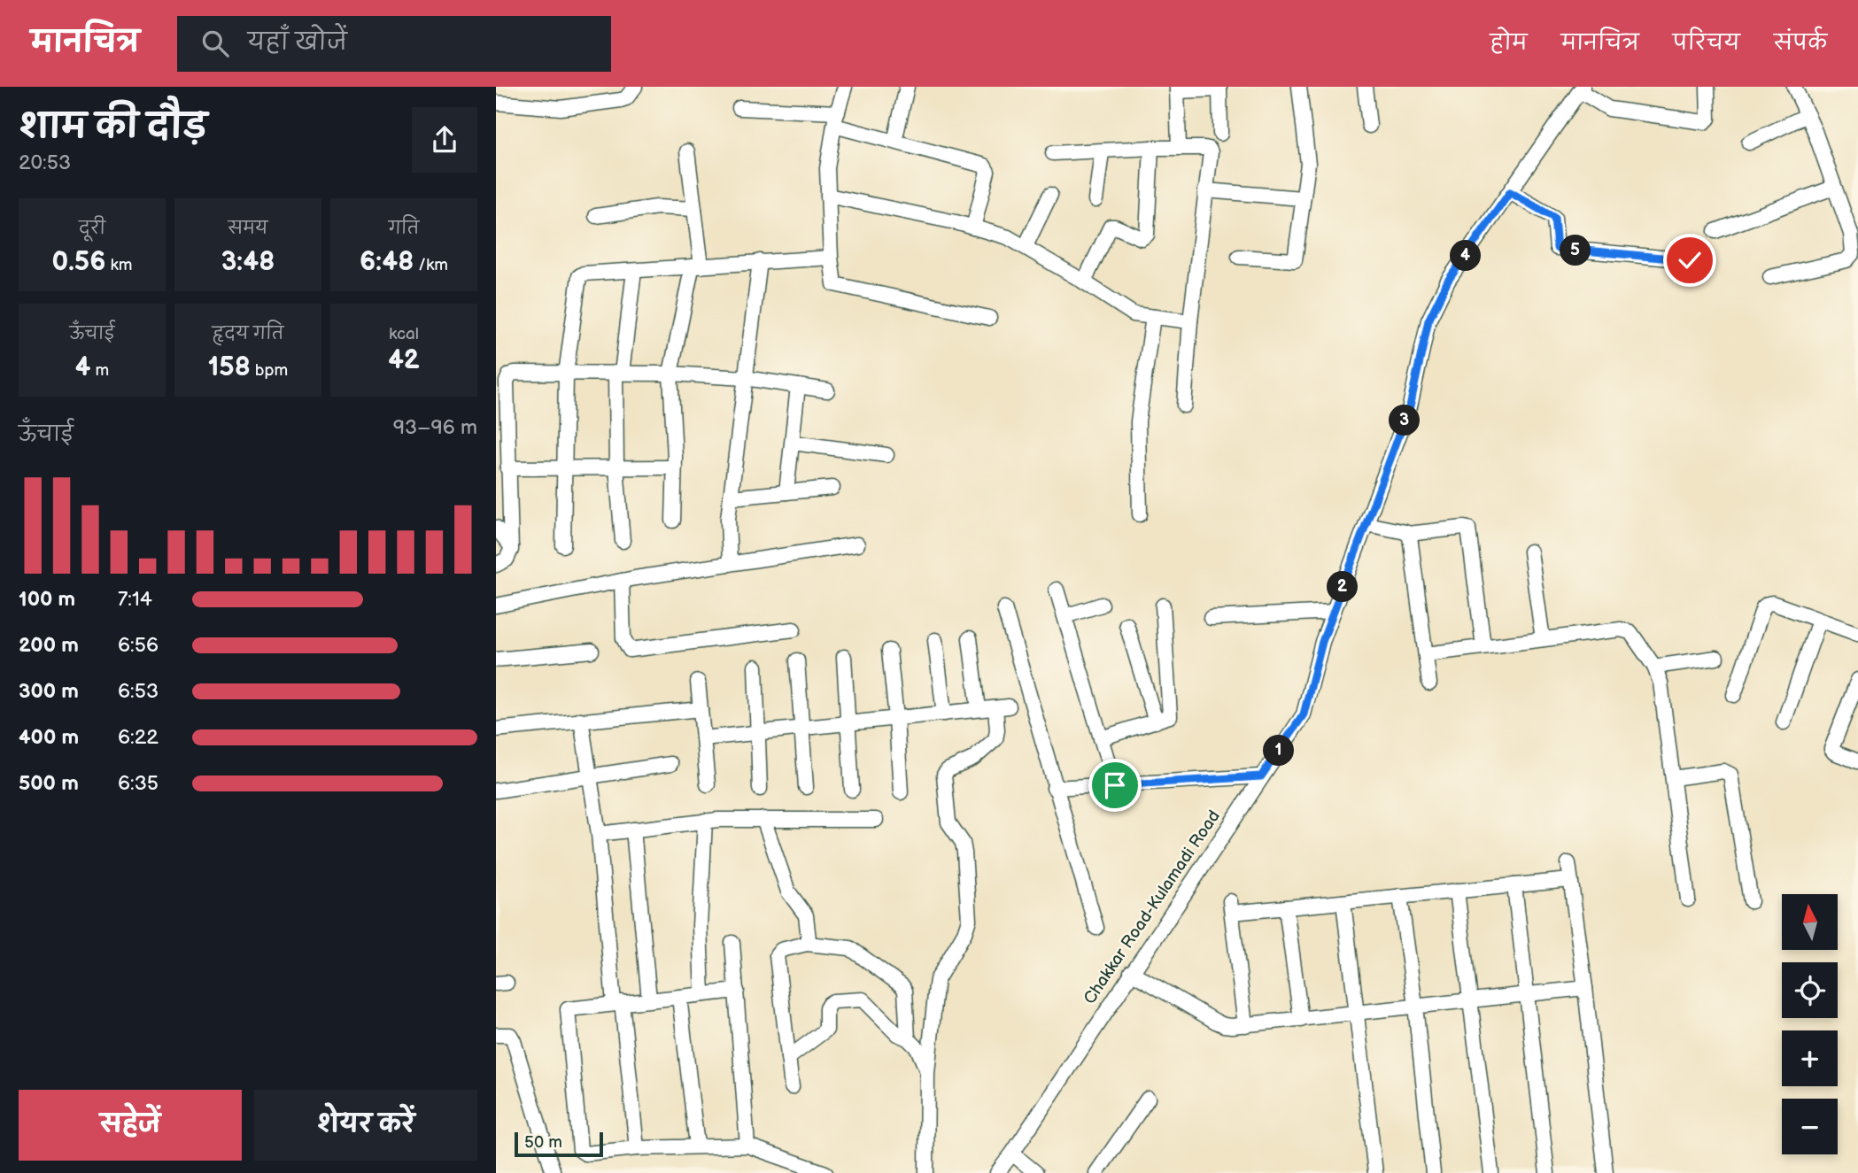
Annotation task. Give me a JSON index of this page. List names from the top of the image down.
{
  "streets": {
    "street": ["Chakkar Road-Kulamadi Road"]
  },
  "scale_bar": "50 m",
  "north": "top",
  "page": {
    "header": "मानचित्र",
    "search": "यहाँ खोजें",
    "nav": [
      "होम",
      "मानचित्र",
      "परिचय",
      "संपर्क"
    ],
    "heading": ["शाम की दौड़", "20:53"],
    "stats": [
      ["दूरी", "0.56 km"],
      ["समय", "3:48"],
      ["गति", "6:48 /km"],
      ["ऊँचाई", "4 m"],
      ["हृदय गति", "158 bpm"],
      ["kcal", "42"]
    ],
    "pins": [
      "5",
      "4",
      "3",
      "2",
      "1"
    ],
    "chart": ["ऊँचाई", "93–96 m"],
    "list": [
      {
        "name": "100 m",
        "note": "7:14"
      },
      {
        "name": "200 m",
        "note": "6:56"
      },
      {
        "name": "300 m",
        "note": "6:53"
      },
      {
        "name": "400 m",
        "note": "6:22"
      },
      {
        "name": "500 m",
        "note": "6:35"
      }
    ],
    "map_buttons": ["+", "−"],
    "buttons": ["सहेजें", "शेयर करें"],
    "scale": "50 m"
  }
}
